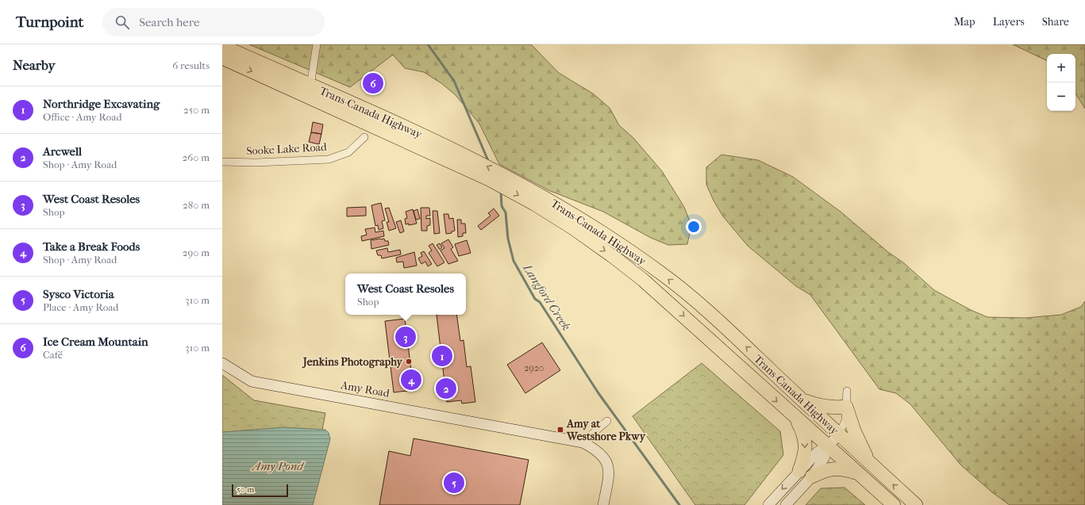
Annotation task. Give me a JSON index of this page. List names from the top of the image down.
{
  "streets": {
    "highway": ["Trans-Canada Highway"],
    "street": ["Sooke Lake Road", "Amy Road"]
  },
  "water": ["Langford Creek", "Amy Pond"],
  "places": {
    "other": ["Jenkins Photography"],
    "transit": ["Amy at Westshore Pkwy"]
  },
  "house_numbers": ["2920"],
  "scale_bar": "50 m",
  "page": {
    "header": "Turnpoint",
    "search": "Search here",
    "nav": ["Map", "Layers", "Share"],
    "heading": ["Nearby", "6 results"],
    "map_buttons": ["+", "−"],
    "pins": [
      "6",
      "3",
      "1",
      "4",
      "2",
      "5"
    ],
    "list": [
      {
        "mark": "1",
        "name": "Northridge Excavating",
        "note": "Office · Amy Road",
        "value": "250 m"
      },
      {
        "mark": "2",
        "name": "Arcwell",
        "note": "Shop · Amy Road",
        "value": "260 m"
      },
      {
        "mark": "3",
        "name": "West Coast Resoles",
        "note": "Shop",
        "value": "280 m"
      },
      {
        "mark": "4",
        "name": "Take a Break Foods",
        "note": "Shop · Amy Road",
        "value": "290 m"
      },
      {
        "mark": "5",
        "name": "Sysco Victoria",
        "note": "Place · Amy Road",
        "value": "310 m"
      },
      {
        "mark": "6",
        "name": "Ice Cream Mountain",
        "note": "Café",
        "value": "310 m"
      }
    ],
    "popup": ["West Coast Resoles", "Shop"],
    "scale": "50 m"
  }
}
